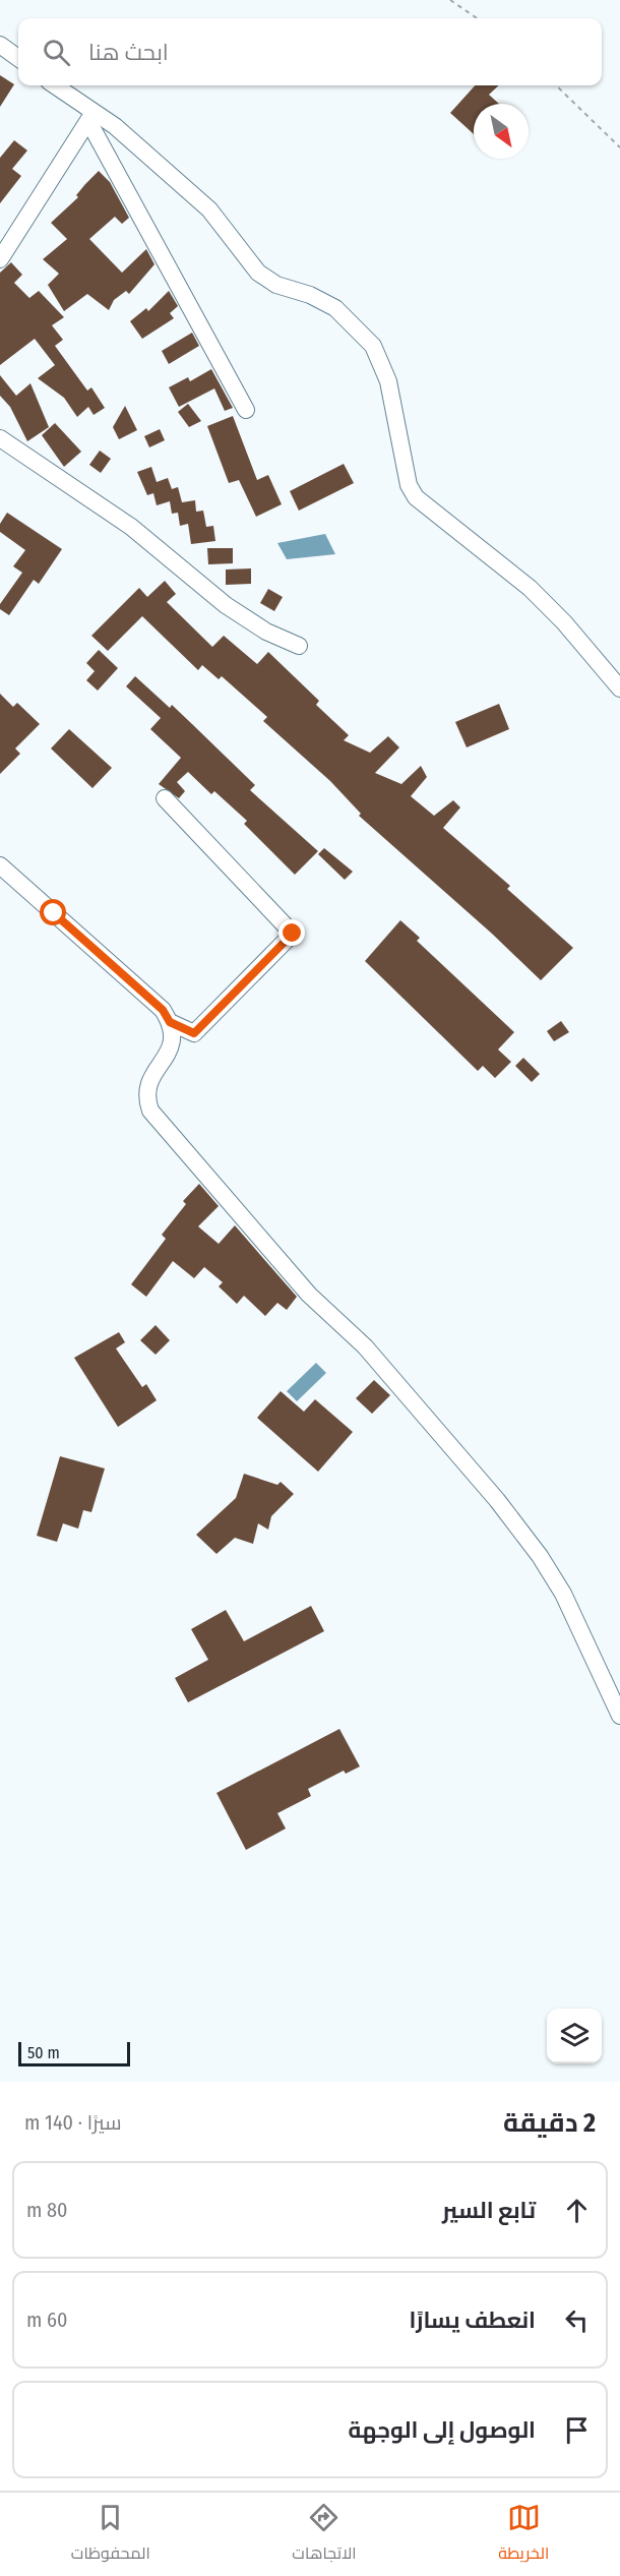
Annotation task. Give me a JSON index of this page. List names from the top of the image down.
{
  "scale_bar": "50 m",
  "north": "bottom right",
  "page": {
    "search": "ابحث هنا",
    "scale": "50 m",
    "heading": ["2 دقيقة", "سيرًا · 140 m"],
    "list": [
      ["تابع السير", "80 m"],
      ["انعطف يسارًا", "60 m"],
      "الوصول إلى الوجهة"
    ],
    "nav": ["الخريطة", "الاتجاهات", "المحفوظات"]
  }
}
